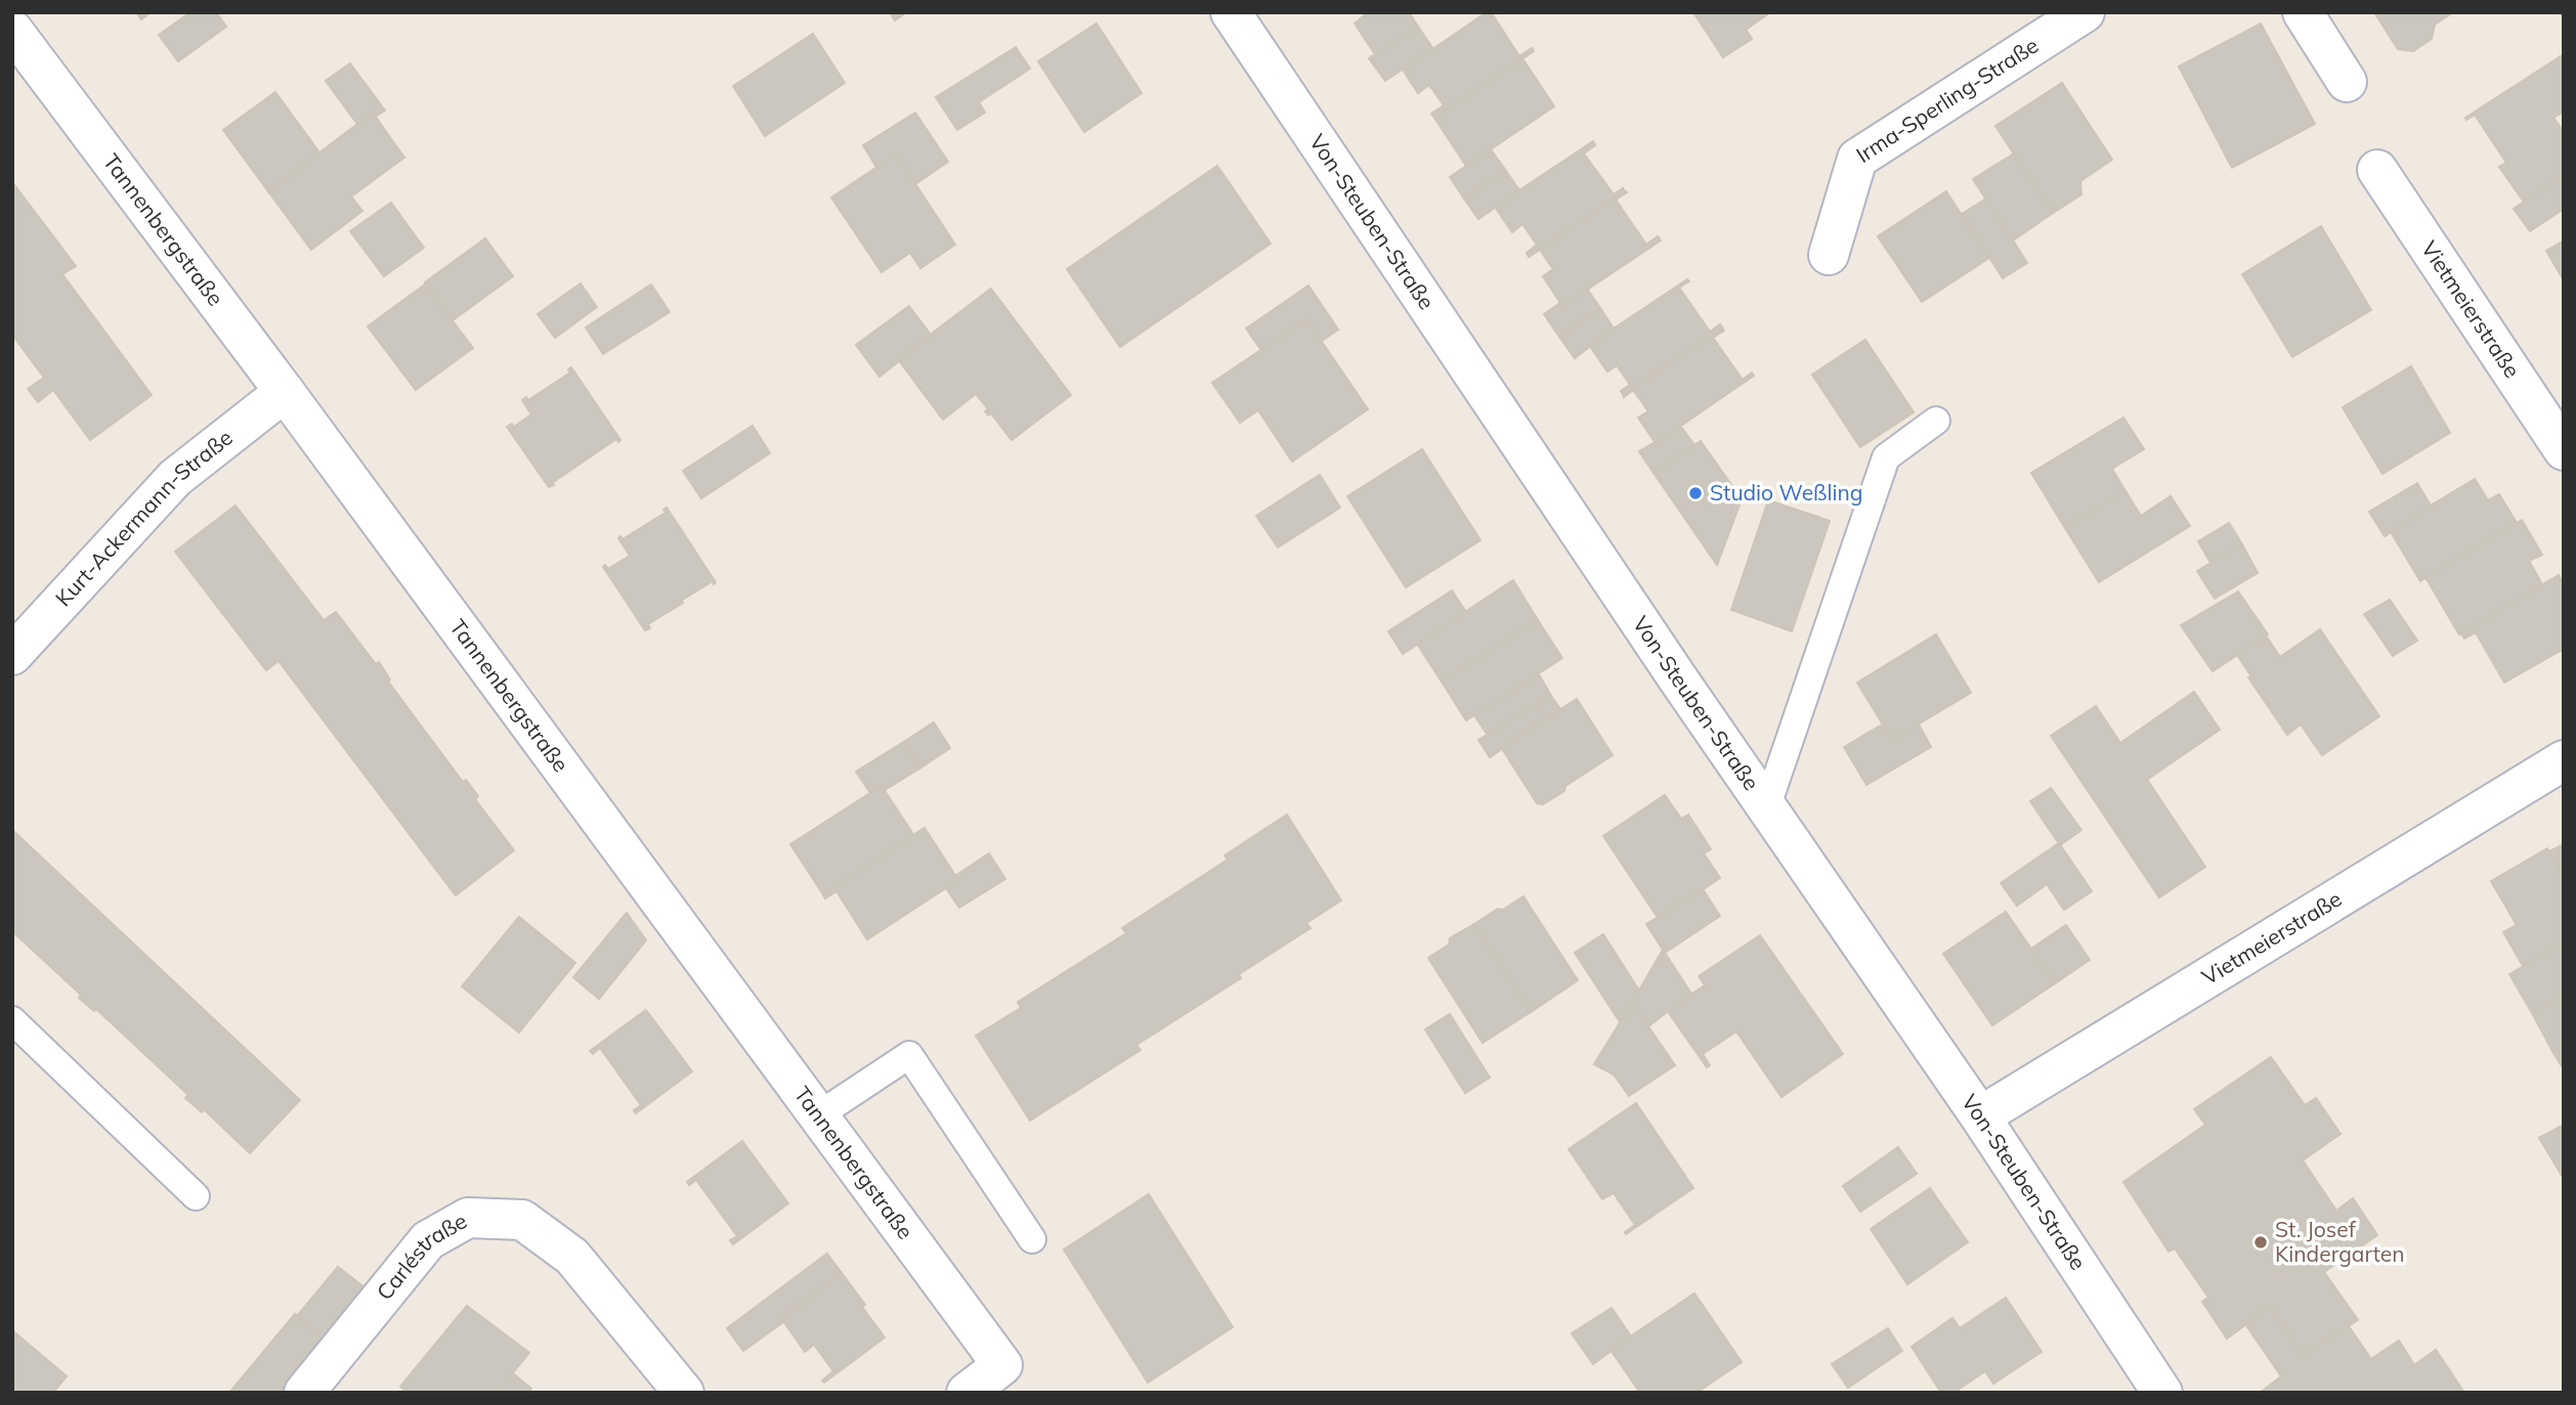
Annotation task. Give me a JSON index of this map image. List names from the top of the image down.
{
  "streets": {
    "street": [
      "Irma-Sperling-Straße",
      "Von-Steuben-Straße",
      "Tannenbergstraße",
      "Vietmeierstraße",
      "Kurt-Ackermann-Straße",
      "Carléstraße"
    ]
  },
  "crossings": [
    ["Von-Steuben-Straße", "Vietmeierstraße"],
    ["Tannenbergstraße", "Kurt-Ackermann-Straße"]
  ],
  "places": ["Studio Weßling", "St. Josef Kindergarten"]
}
